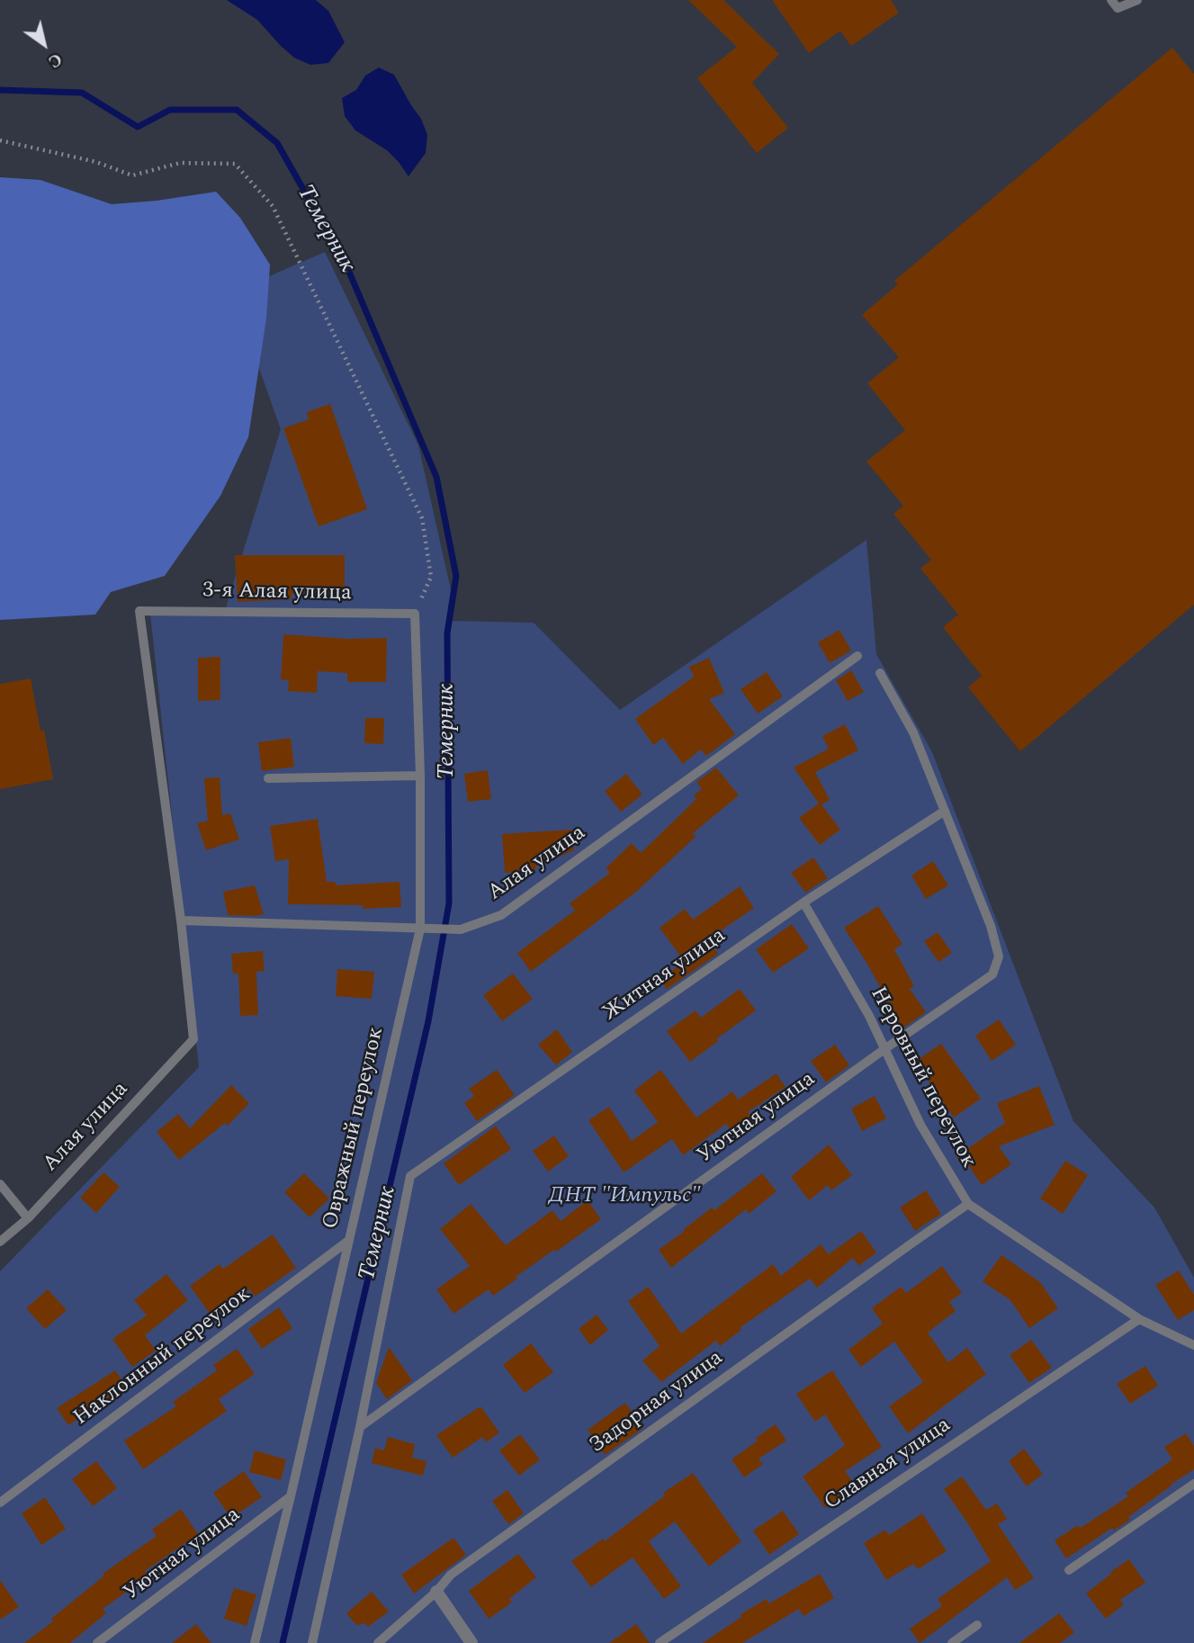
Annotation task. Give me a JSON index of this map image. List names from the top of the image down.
{
  "streets": {
    "lane": [
      "3-я Алая улица",
      "Алая улица",
      "Житная улица",
      "Неровный переулок",
      "Уютная улица",
      "Овражный переулок",
      "Наклонный переулок",
      "Задорная улица",
      "Славная улица"
    ]
  },
  "crossings": [
    ["3-я Алая улица", "Алая улица"],
    ["3-я Алая улица", "Овражный переулок"],
    ["Алая улица", "Овражный переулок"],
    ["Житная улица", "Неровный переулок"],
    ["Житная улица", "Уютная улица"],
    ["Неровный переулок", "Уютная улица"],
    ["Неровный переулок", "Задорная улица"],
    ["Неровный переулок", "Славная улица"],
    ["Уютная улица", "Овражный переулок"],
    ["Овражный переулок", "Наклонный переулок"]
  ],
  "water": ["Темерник"],
  "parks": ["ДНТ \"Импульс\""],
  "north": "bottom right"
}
